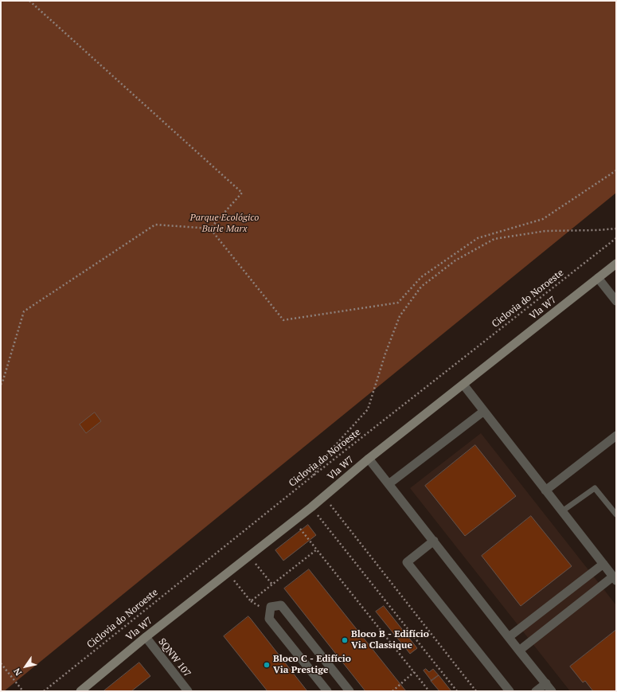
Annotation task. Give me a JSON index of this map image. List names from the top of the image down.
{
  "streets": {
    "main road": ["Vla W7"],
    "street": ["SQNW 107"],
    "path": ["Ciclovia do Noroeste"]
  },
  "crossings": [
    ["Vla W7", "SQNW 107"]
  ],
  "parks": ["Parque Ecológico Burle Marx"],
  "places": ["Bloco B - Edifício Via Classique", "Bloco C - Edifício Via Prestige"],
  "north": "bottom left"
}
